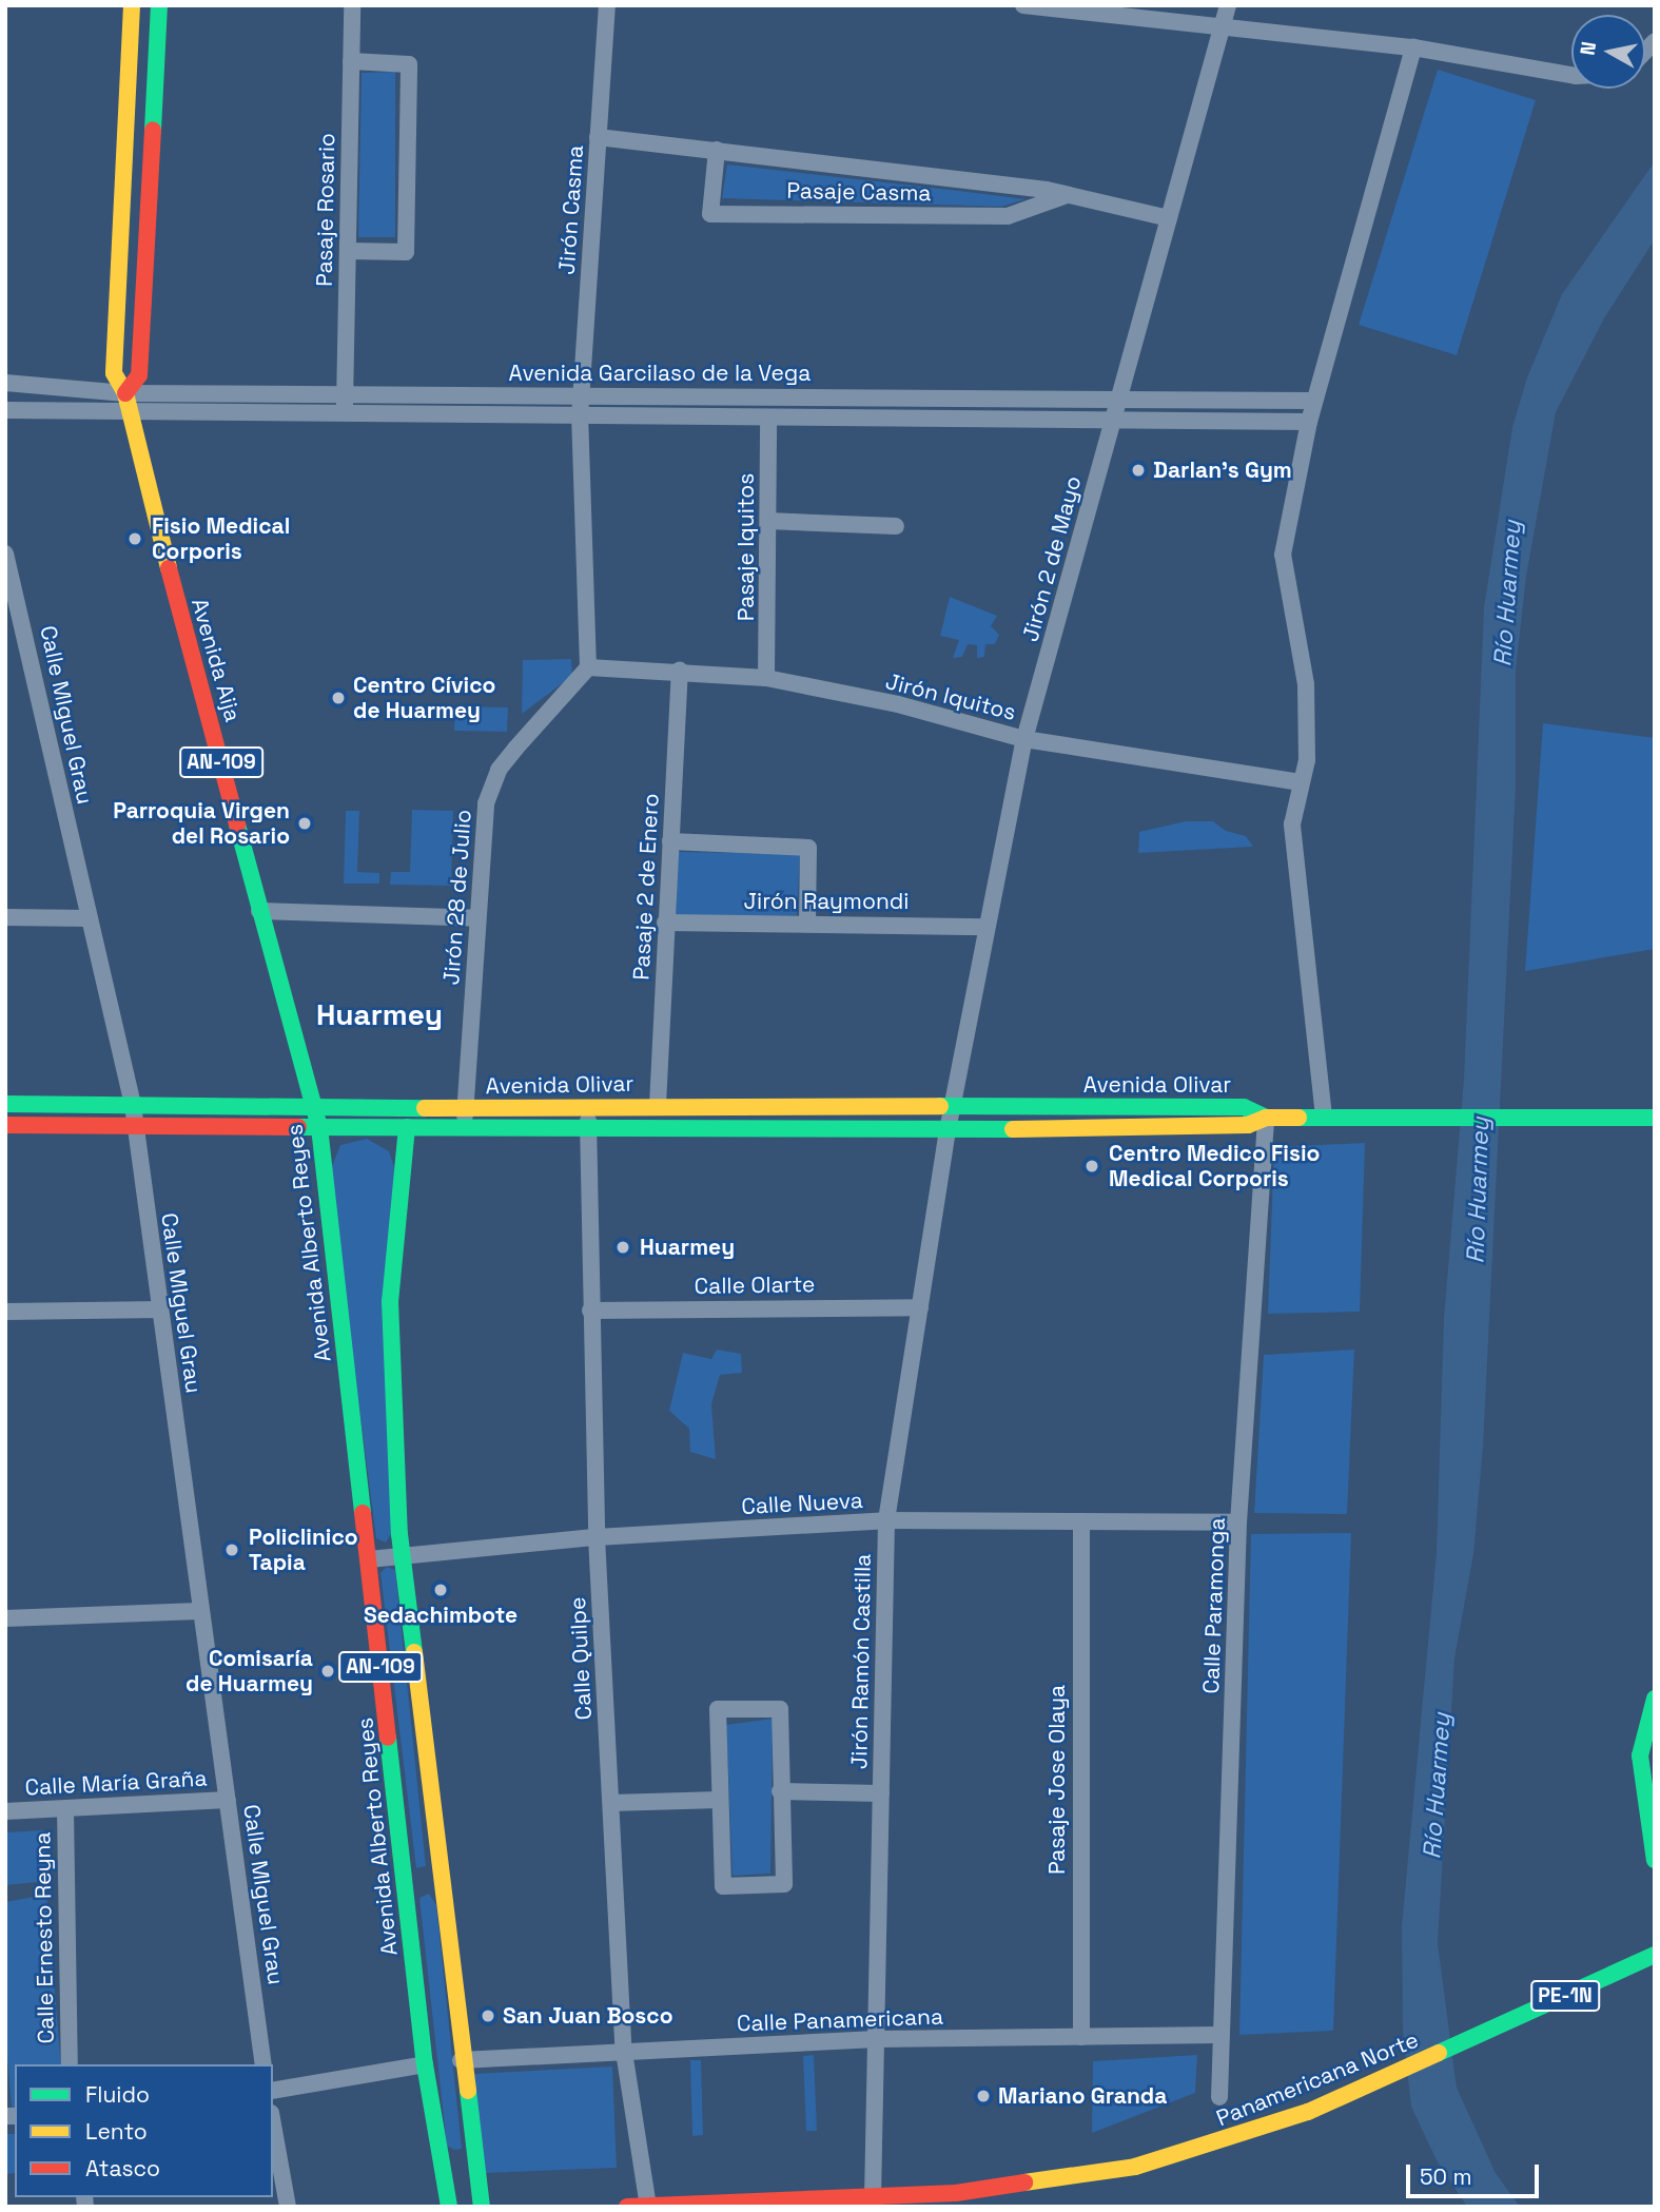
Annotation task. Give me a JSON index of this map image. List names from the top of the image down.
{
  "streets": {
    "main road": [
      "Avenida Aija",
      "AN-109",
      "Avenida Olivar",
      "Avenida Alberto Reyes",
      "PE-1N",
      "Panamericana Norte"
    ],
    "street": [
      "Pasaje Casma",
      "Pasaje Rosario",
      "Jirón Casma",
      "Avenida Garcilaso de la Vega",
      "Pasaje Iquitos",
      "Jirón 2 de Mayo",
      "Jirón Iquitos",
      "Calle MIguel Grau",
      "Pasaje 2 de Enero",
      "Jirón 28 de Julio",
      "Jirón Raymondi",
      "Calle Olarte",
      "Calle Nueva",
      "Calle Paramonga",
      "Calle Quilpe",
      "Jirón Ramón Castilla",
      "Pasaje Jose Olaya",
      "Calle María Graña",
      "Calle Ernesto Reyna",
      "Calle Panamericana"
    ]
  },
  "crossings": [
    ["Pasaje Casma", "Jirón Casma"],
    ["Pasaje Casma", "Jirón 2 de Mayo"],
    ["Pasaje Rosario", "Avenida Garcilaso de la Vega"],
    ["Jirón Casma", "Avenida Garcilaso de la Vega"],
    ["Avenida Garcilaso de la Vega", "Pasaje Iquitos"],
    ["Avenida Garcilaso de la Vega", "Jirón 2 de Mayo"],
    ["Avenida Garcilaso de la Vega", "Avenida Aija"],
    ["Pasaje Iquitos", "Jirón Iquitos"],
    ["Jirón 2 de Mayo", "Jirón Iquitos"],
    ["Jirón 2 de Mayo", "Jirón Raymondi"],
    ["Jirón 2 de Mayo", "Avenida Olivar"],
    ["Jirón 2 de Mayo", "Jirón Ramón Castilla"],
    ["Avenida Aija", "Avenida Olivar"],
    ["Avenida Aija", "Avenida Alberto Reyes"],
    ["Jirón Iquitos", "Pasaje 2 de Enero"],
    ["Jirón Iquitos", "Jirón 28 de Julio"],
    ["Calle MIguel Grau", "Avenida Olivar"],
    ["Calle MIguel Grau", "Calle María Graña"],
    ["AN-109", "Avenida Olivar"],
    ["AN-109", "Calle Nueva"],
    ["AN-109", "Calle Panamericana"],
    ["Pasaje 2 de Enero", "Jirón Raymondi"],
    ["Pasaje 2 de Enero", "Avenida Olivar"],
    ["Jirón 28 de Julio", "Avenida Olivar"],
    ["Avenida Olivar", "Avenida Alberto Reyes"],
    ["Avenida Olivar", "Calle Paramonga"],
    ["Avenida Olivar", "Calle Quilpe"],
    ["Avenida Olivar", "Jirón Ramón Castilla"],
    ["Avenida Alberto Reyes", "Calle Nueva"],
    ["Calle Olarte", "Calle Quilpe"],
    ["Calle Olarte", "Jirón Ramón Castilla"],
    ["Calle Nueva", "Calle Paramonga"],
    ["Calle Nueva", "Calle Quilpe"],
    ["Calle Nueva", "Jirón Ramón Castilla"],
    ["Calle Nueva", "Pasaje Jose Olaya"],
    ["Calle Paramonga", "Calle Panamericana"],
    ["Calle Quilpe", "Calle Panamericana"],
    ["Calle Quilpe", "Panamericana Norte"],
    ["Jirón Ramón Castilla", "Calle Panamericana"],
    ["Jirón Ramón Castilla", "Panamericana Norte"],
    ["Pasaje Jose Olaya", "Calle Panamericana"],
    ["Calle María Graña", "Calle Ernesto Reyna"]
  ],
  "districts": ["Huarmey"],
  "water": ["Río Huarmey"],
  "places": [
    "Darlan's Gym",
    "Fisio Medical Corporis",
    "Centro Cívico de Huarmey",
    "Parroquia Virgen del Rosario",
    "Centro Medico Fisio Medical Corporis",
    "Huarmey",
    "Policlinico Tapia",
    "Sedachimbote",
    "Comisaría de Huarmey",
    "San Juan Bosco",
    "Mariano Granda"
  ],
  "legend": ["Fluido", "Lento", "Atasco"],
  "scale_bar": "50 m",
  "north": "left"
}
